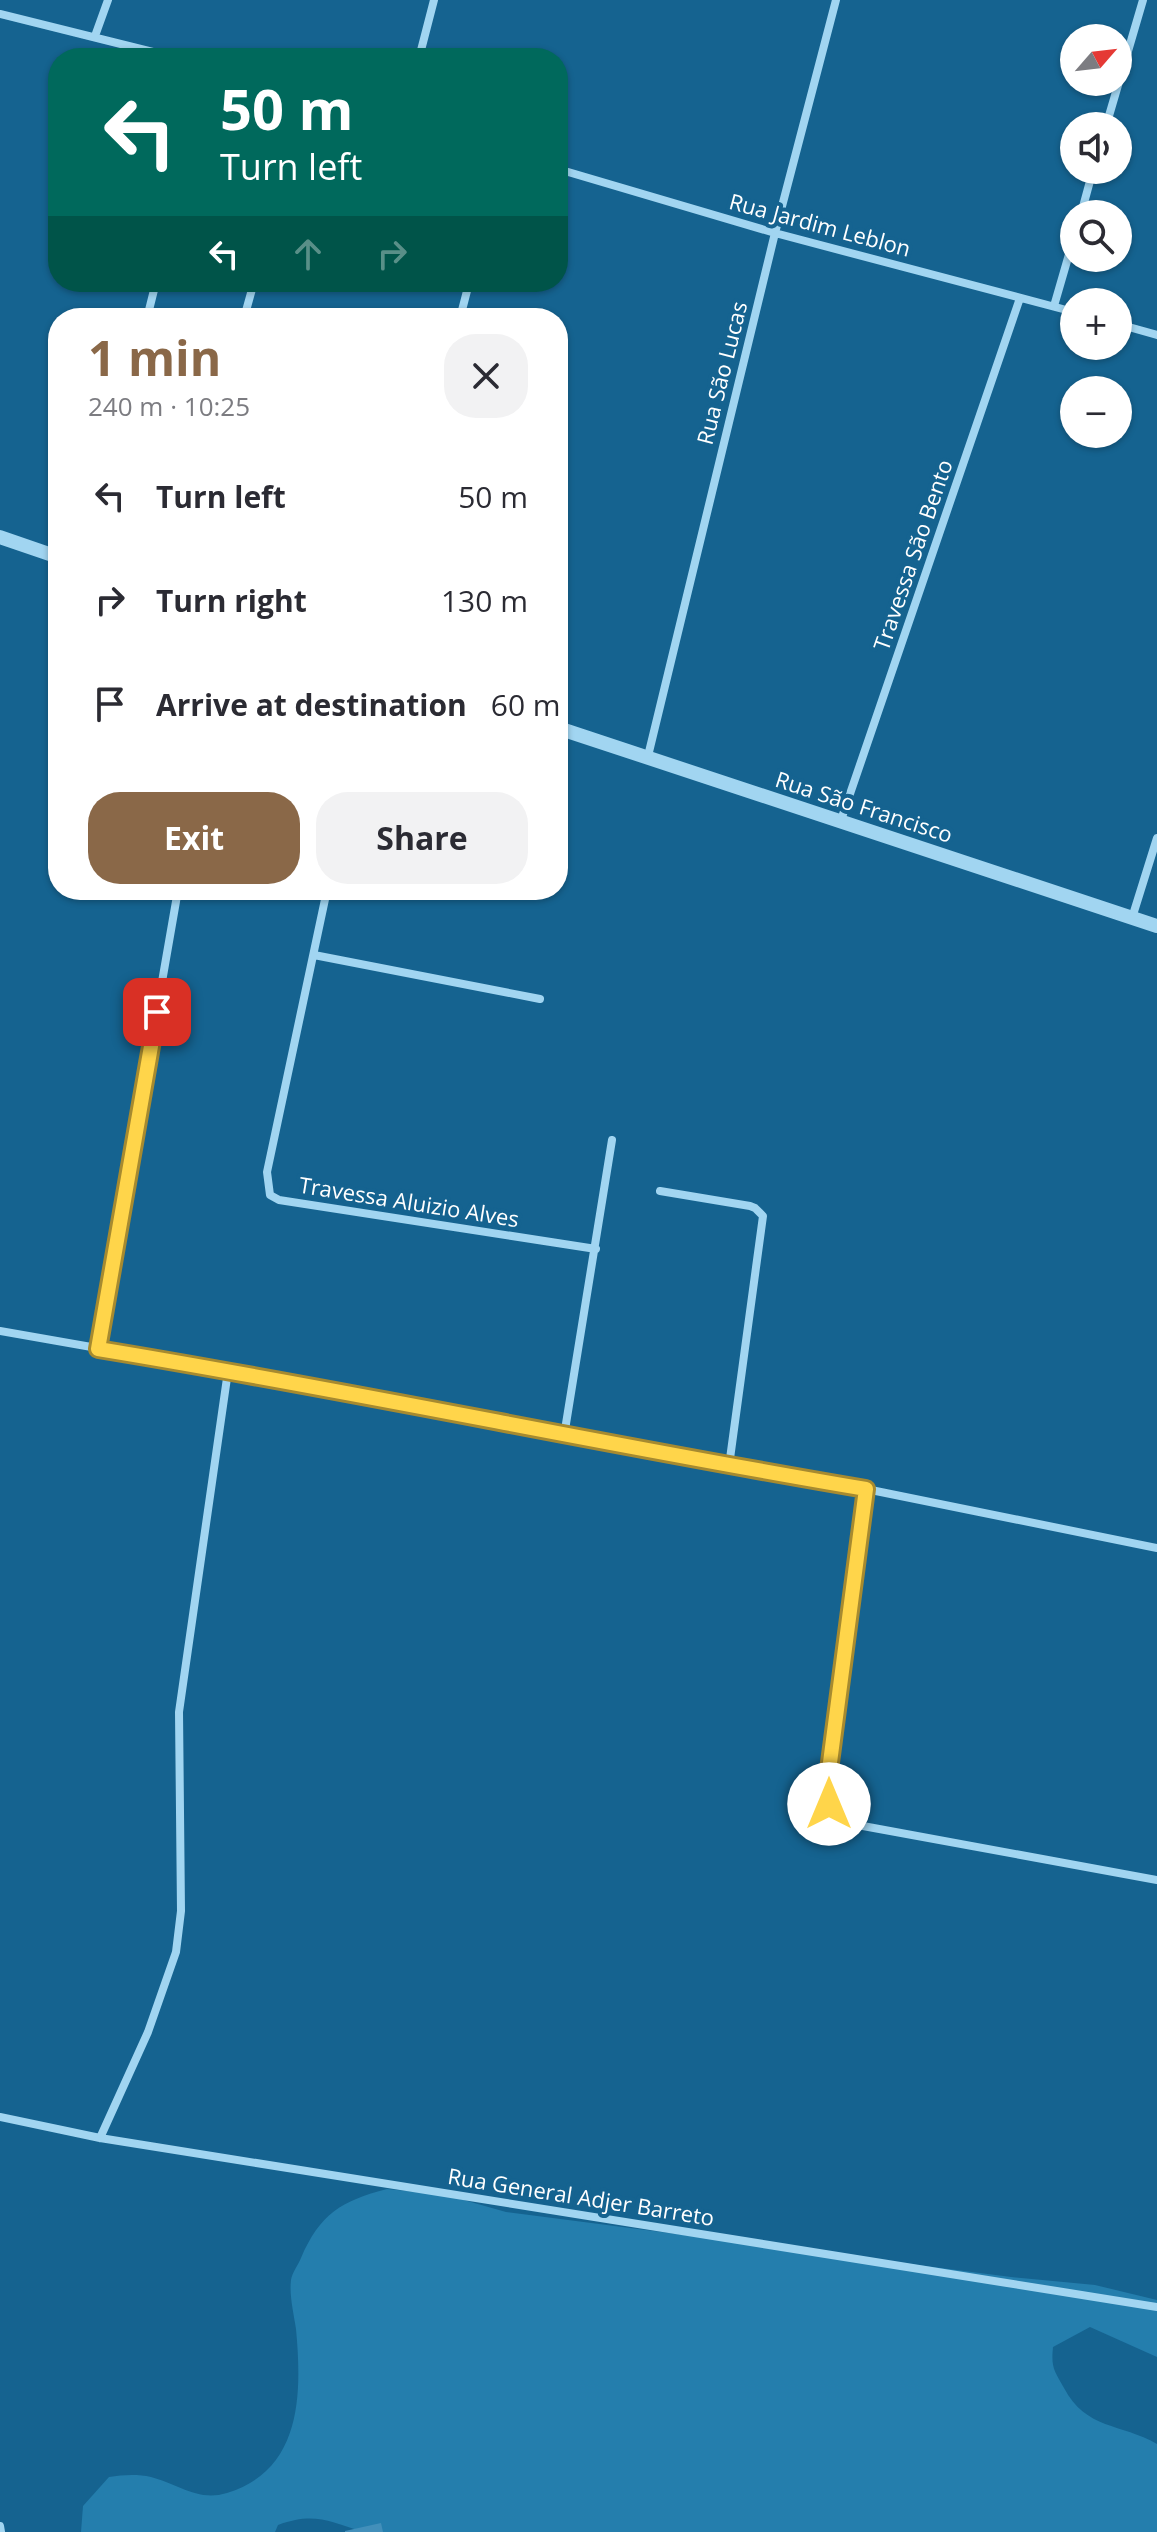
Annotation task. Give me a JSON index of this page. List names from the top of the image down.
{
  "streets": {
    "street": [
      "Rua Jardim Leblon",
      "Rua São Lucas",
      "Travessa São Bento",
      "Rua São Francisco",
      "Travessa Aluizio Alves",
      "Rua General Adjer Barreto"
    ]
  },
  "crossings": [
    ["Rua Jardim Leblon", "Rua São Lucas"],
    ["Rua Jardim Leblon", "Travessa São Bento"],
    ["Rua São Lucas", "Rua São Francisco"],
    ["Travessa São Bento", "Rua São Francisco"]
  ],
  "north": "top right",
  "page": {
    "map_buttons": ["+", "−"],
    "turn": ["50 m", "Turn left"],
    "heading": ["1 min", "240 m · 10:25"],
    "list": [
      {
        "name": "Turn left",
        "value": "50 m"
      },
      {
        "name": "Turn right",
        "value": "130 m"
      },
      {
        "name": "Arrive at destination",
        "value": "60 m"
      }
    ],
    "buttons": ["Exit", "Share"]
  }
}
